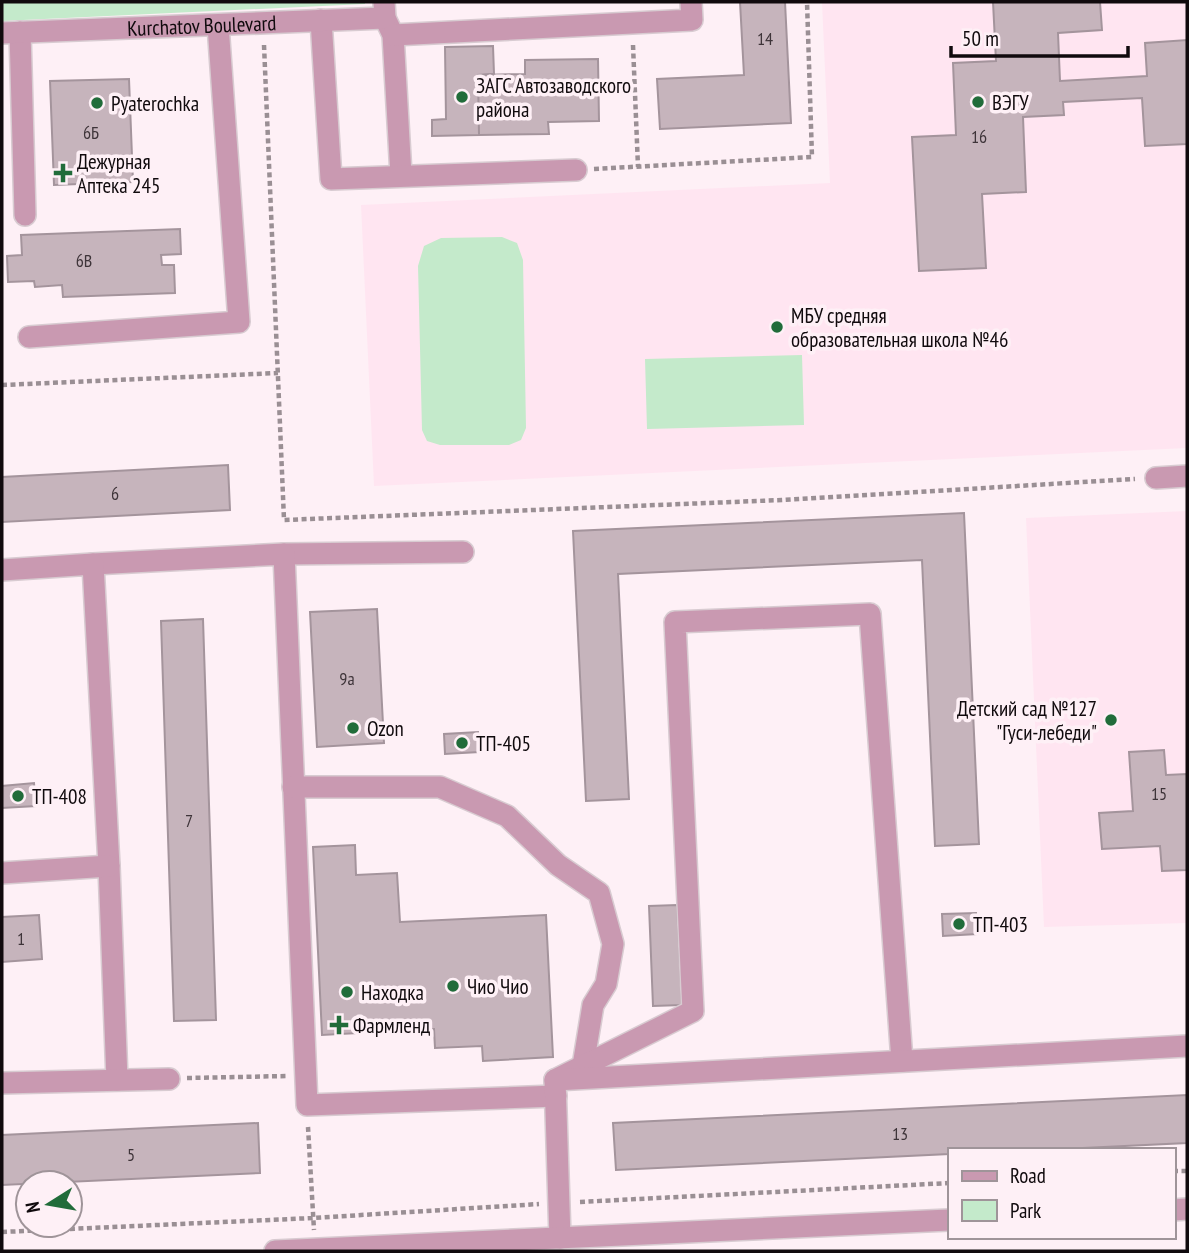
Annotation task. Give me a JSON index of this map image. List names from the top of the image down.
{
  "streets": {
    "street": ["Kurchatov Boulevard"]
  },
  "places": {
    "other": [
      "ЗАГС Автозаводского района",
      "ВЭГУ",
      "Pyaterochka",
      "МБУ средняя образовательная школа №46",
      "Детский сад №127 \"Гуси-лебеди\"",
      "Ozon",
      "ТП-405",
      "ТП-408",
      "ТП-403",
      "Чио Чио",
      "Находка"
    ],
    "health": ["Дежурная Аптека 245", "Фармленд"]
  },
  "house_numbers": [
    "14",
    "6Б",
    "16",
    "6В",
    "6",
    "9а",
    "15",
    "7",
    "1",
    "13",
    "5"
  ],
  "legend": ["Road", "Park"],
  "scale_bar": "50 m",
  "north": "left"
}
